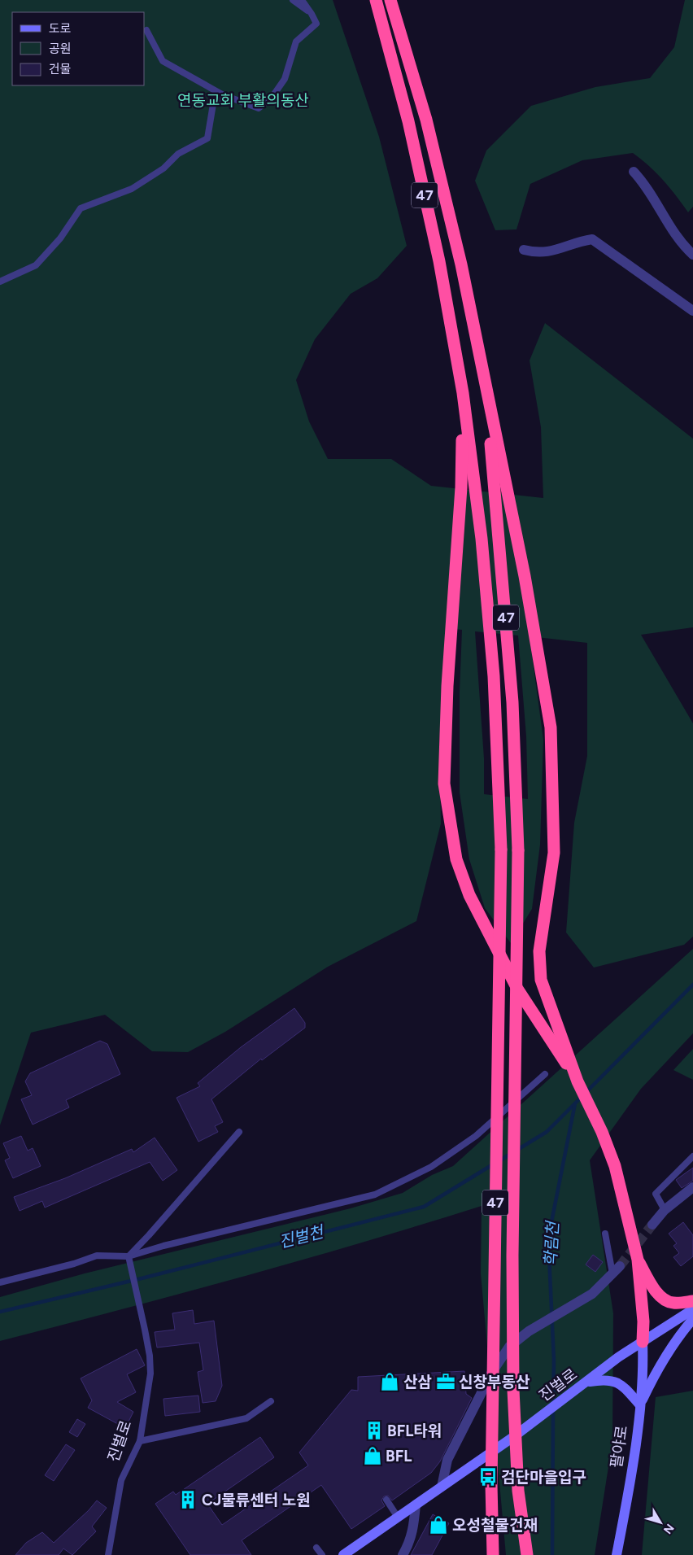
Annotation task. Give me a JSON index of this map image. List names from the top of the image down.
{
  "streets": {
    "highway": ["47"],
    "street": ["진벌로", "팔야로"]
  },
  "crossings": [
    ["진벌로", "팔야로"]
  ],
  "water": ["진벌천", "학림천"],
  "parks": ["연동교회 부활의동산"],
  "places": {
    "shop": ["산삼", "BFL", "오성철물건재"],
    "office": ["신창부동산"],
    "building": ["BFL타워", "CJ물류센터 노원"],
    "bus stop": ["검단마을입구"]
  },
  "legend": ["도로", "공원", "건물"],
  "north": "bottom right"
}
